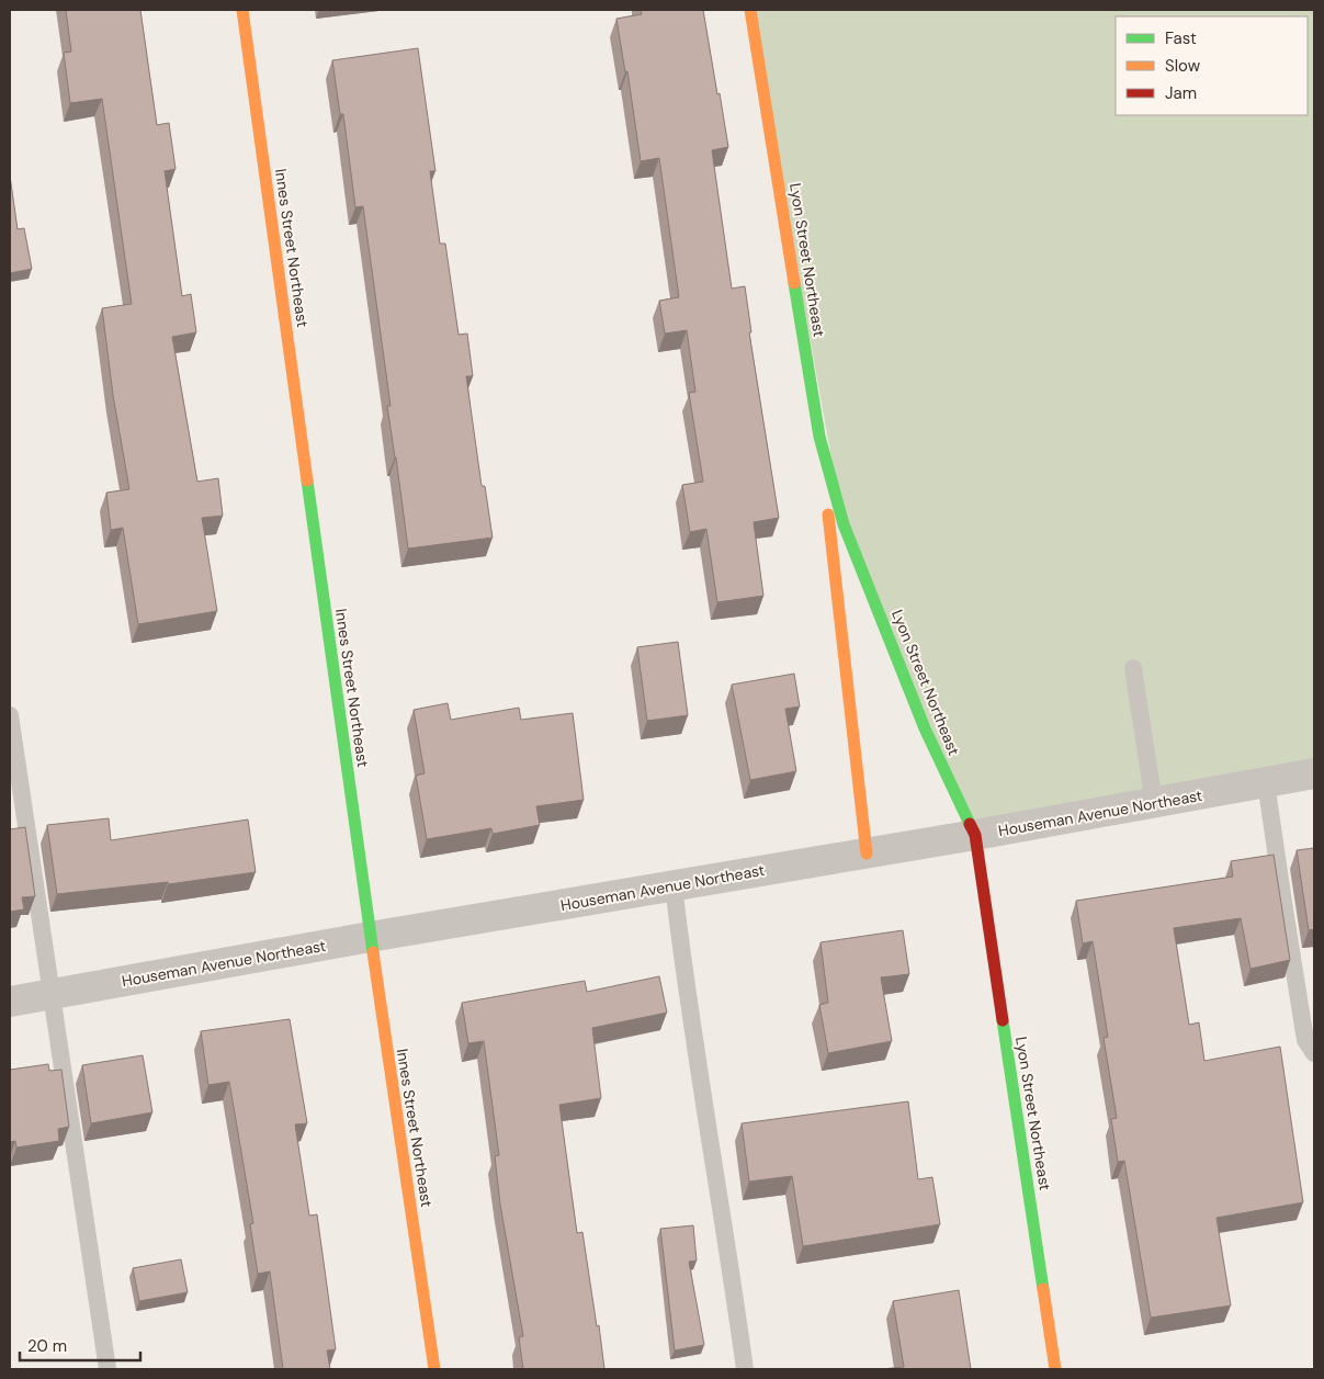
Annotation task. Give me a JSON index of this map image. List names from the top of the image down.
{
  "streets": {
    "street": ["Innes Street Northeast", "Lyon Street Northeast", "Houseman Avenue Northeast"]
  },
  "crossings": [
    ["Innes Street Northeast", "Houseman Avenue Northeast"],
    ["Lyon Street Northeast", "Houseman Avenue Northeast"]
  ],
  "legend": ["Fast", "Slow", "Jam"],
  "scale_bar": "20 m"
}
